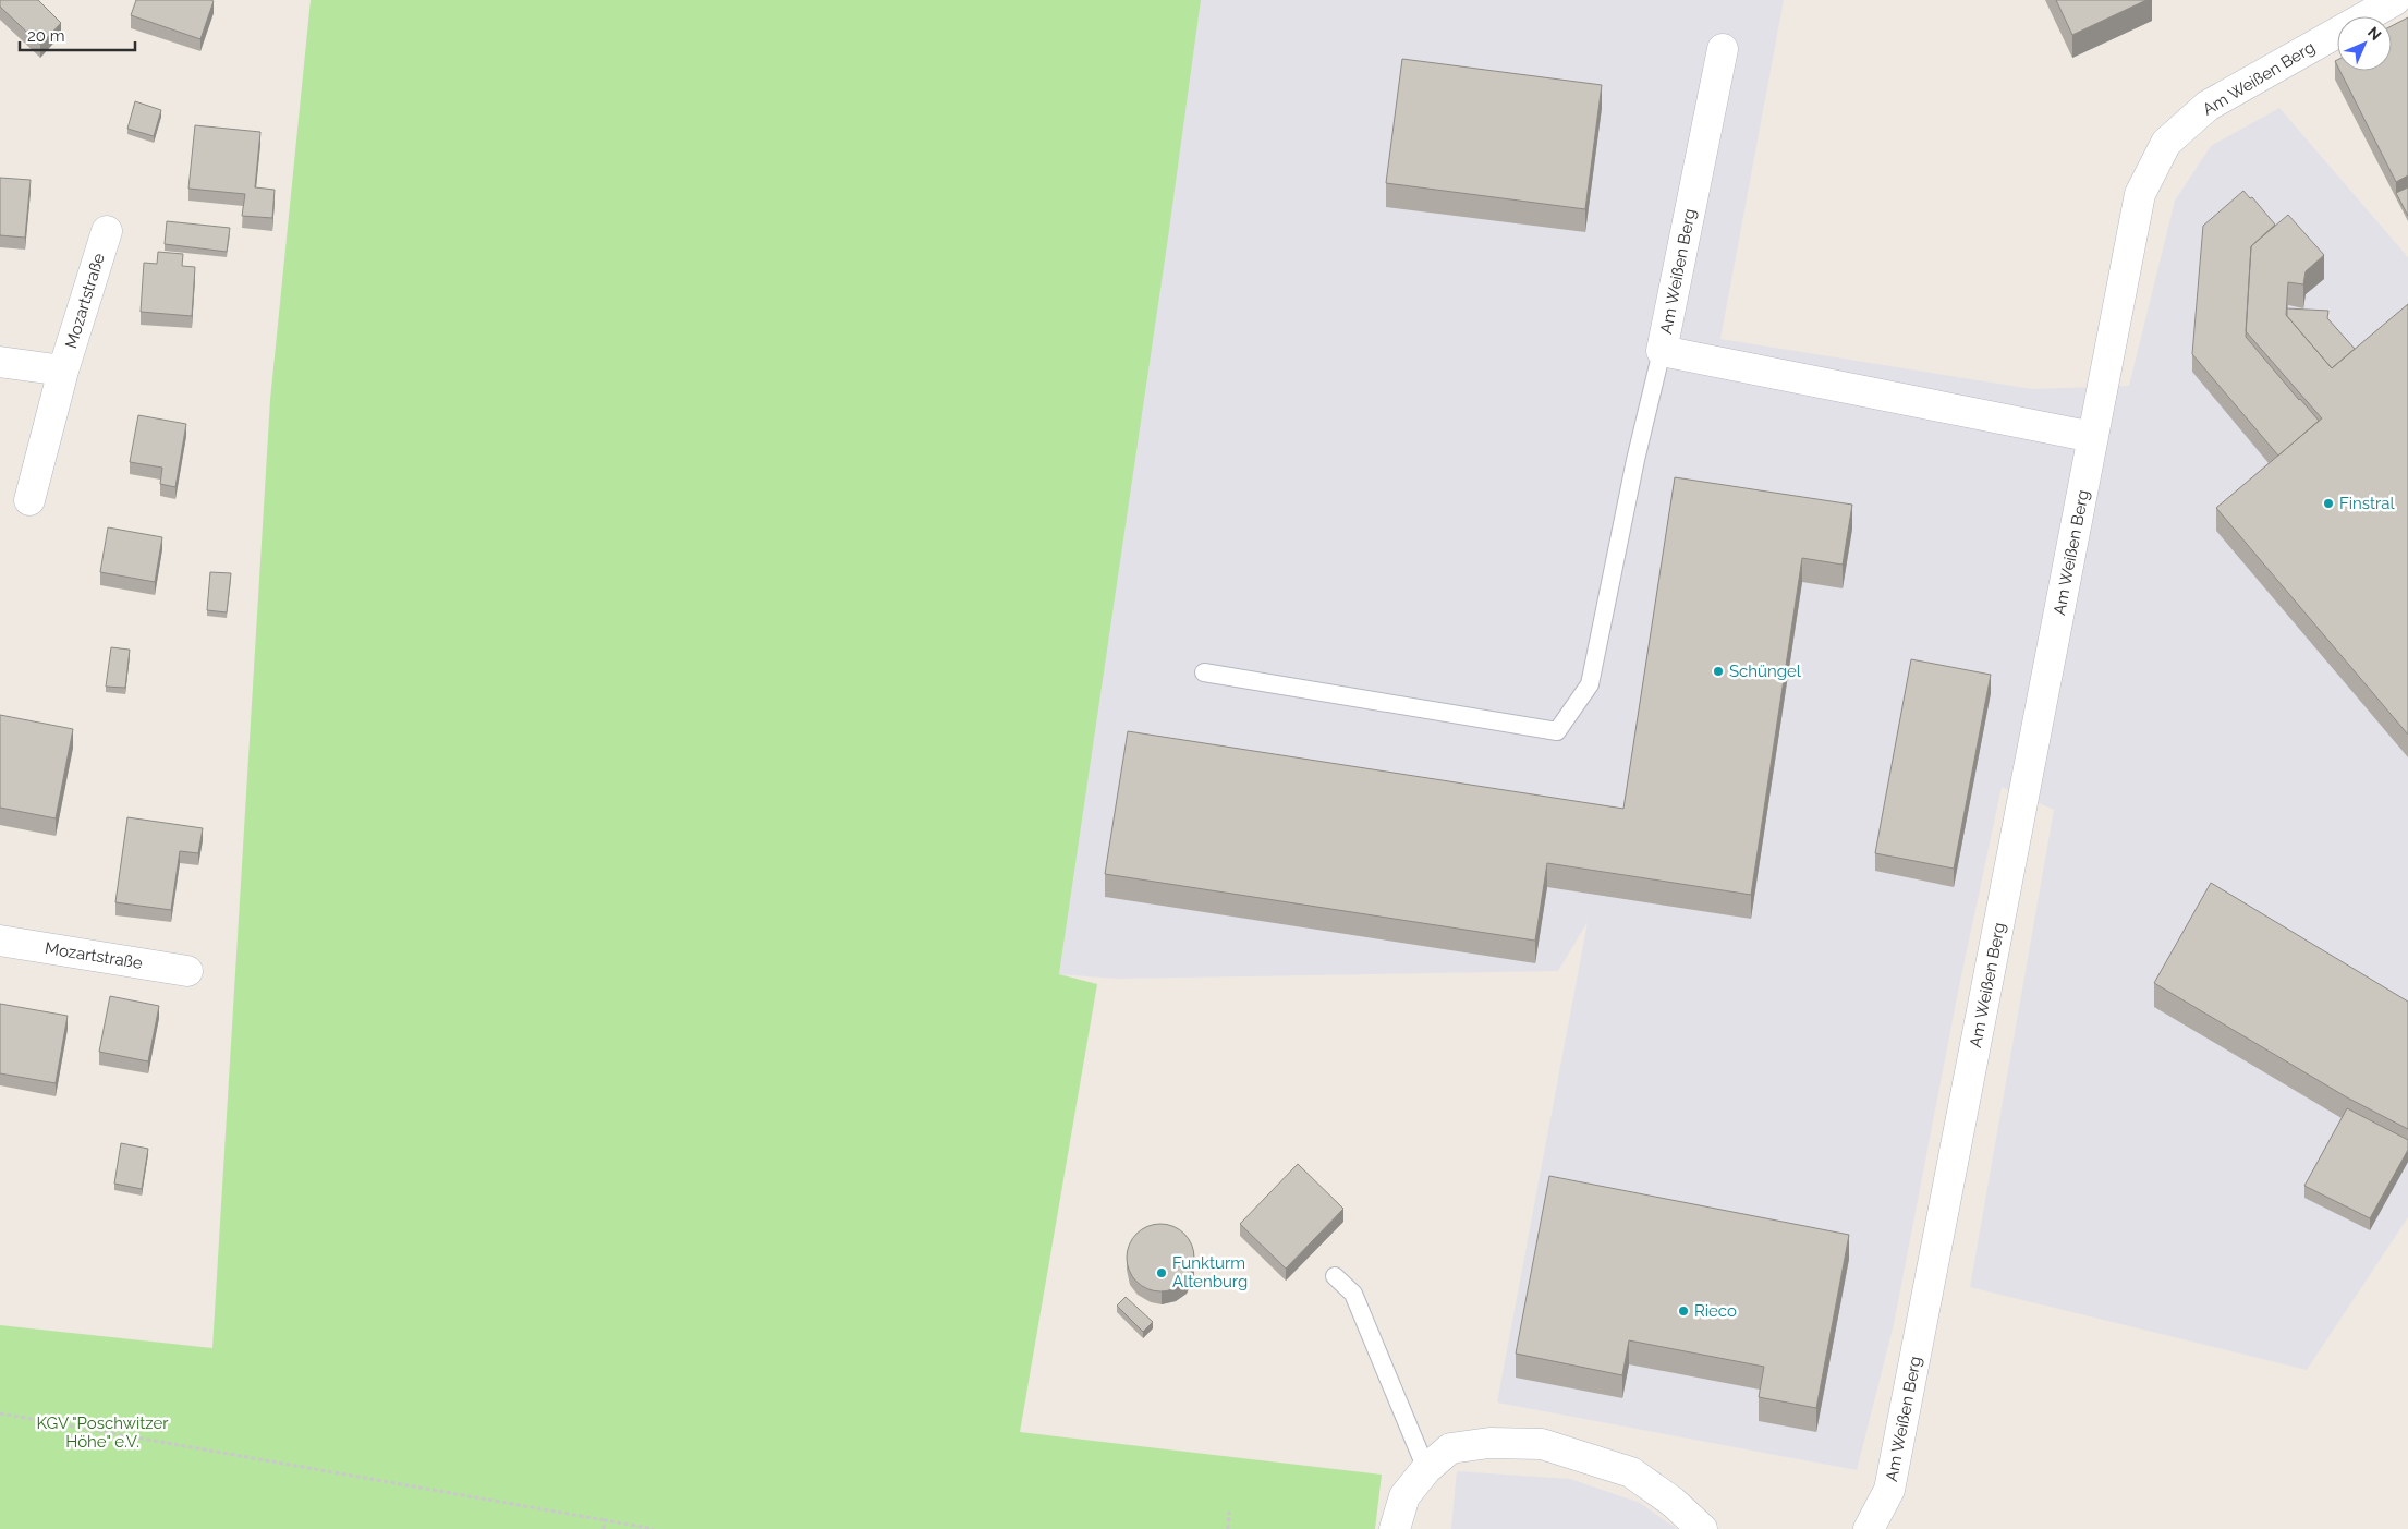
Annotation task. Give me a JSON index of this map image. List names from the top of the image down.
{
  "streets": {
    "street": ["Am Weißen Berg", "Mozartstraße"]
  },
  "parks": ["KGV \"Poschwitzer Höhe\" e.V."],
  "places": [
    "Finstral",
    "Schüngel",
    "Funkturm Altenburg",
    "Rieco"
  ],
  "scale_bar": "20 m",
  "north": "top right"
}
